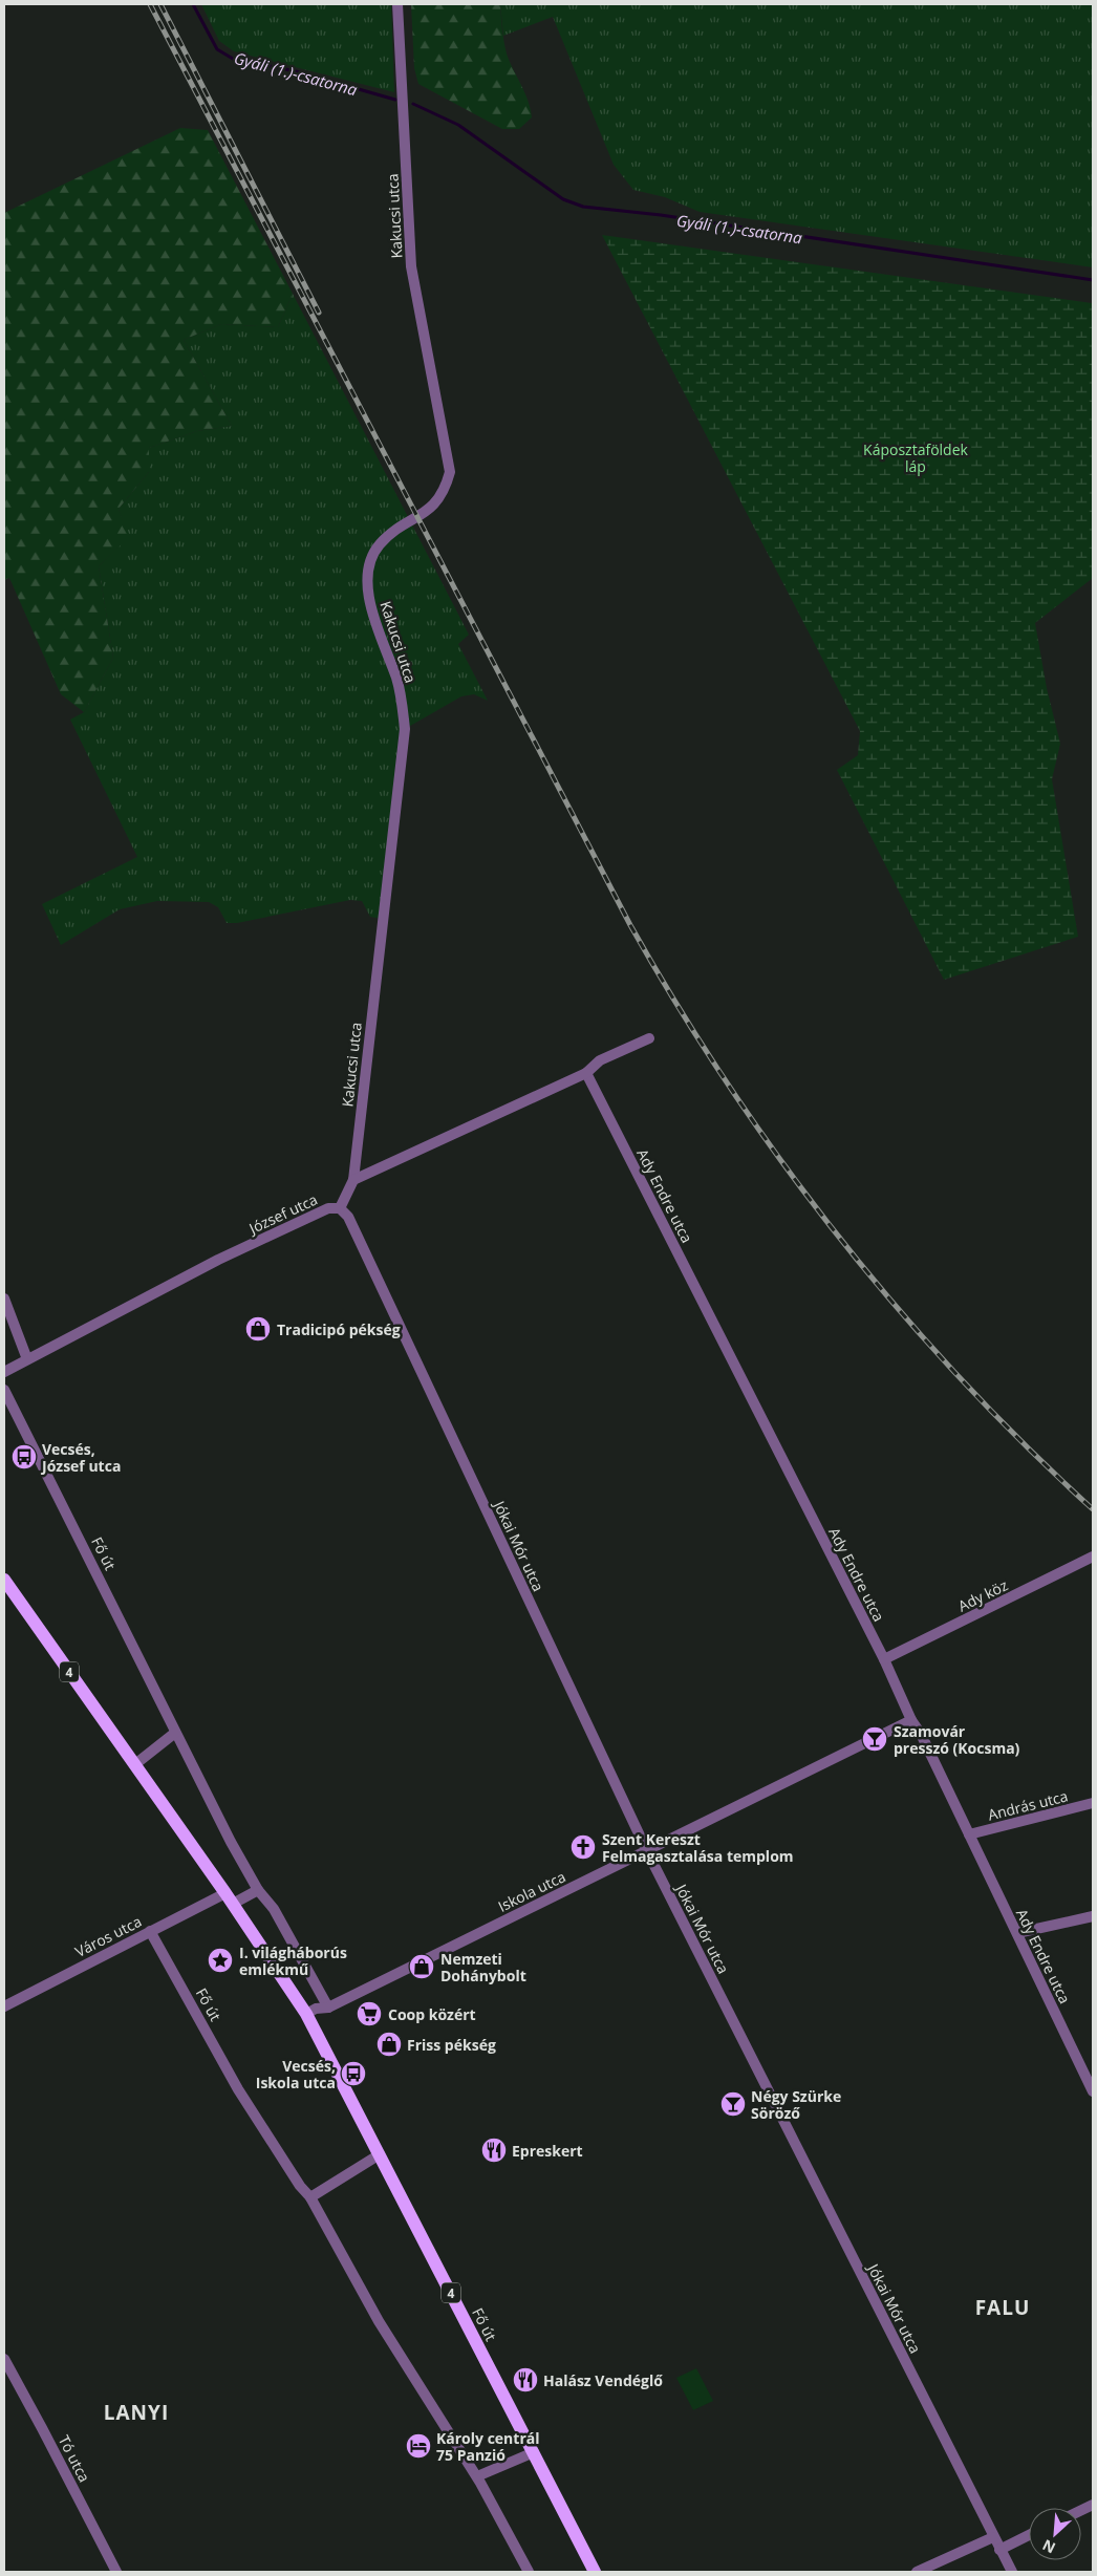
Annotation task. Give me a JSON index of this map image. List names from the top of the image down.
{
  "streets": {
    "main road": ["Fő út", "4"],
    "street": [
      "Kakucsi utca",
      "Ady Endre utca",
      "József utca",
      "Jókai Mór utca",
      "Ady köz",
      "András utca",
      "Iskola utca",
      "Város utca",
      "Tó utca"
    ]
  },
  "crossings": [
    ["Kakucsi utca", "József utca"],
    ["Ady Endre utca", "Ady köz"],
    ["Ady Endre utca", "András utca"],
    ["Ady Endre utca", "Iskola utca"],
    ["József utca", "Jókai Mór utca"],
    ["Jókai Mór utca", "Iskola utca"],
    ["Fő út", "Iskola utca"],
    ["Fő út", "Város utca"]
  ],
  "districts": ["FALU", "LANYI"],
  "water": ["Gyáli (1.)-csatorna"],
  "parks": ["Káposztaföldek láp"],
  "places": {
    "shop": ["Tradicipó pékség", "Nemzeti Dohánybolt", "Friss pékség"],
    "bus stop": ["Vecsés, József utca", "Vecsés, Iskola utca"],
    "bar": ["Szamovár presszó (Kocsma)", "Négy Szürke Söröző"],
    "church": ["Szent Kereszt Felmagasztalása templom"],
    "place": ["I. világháborús emlékmű"],
    "supermarket": ["Coop közért"],
    "restaurant": ["Epreskert", "Halász Vendéglő"],
    "hotel": ["Károly centrál 75 Panzió"]
  },
  "north": "bottom left"
}
